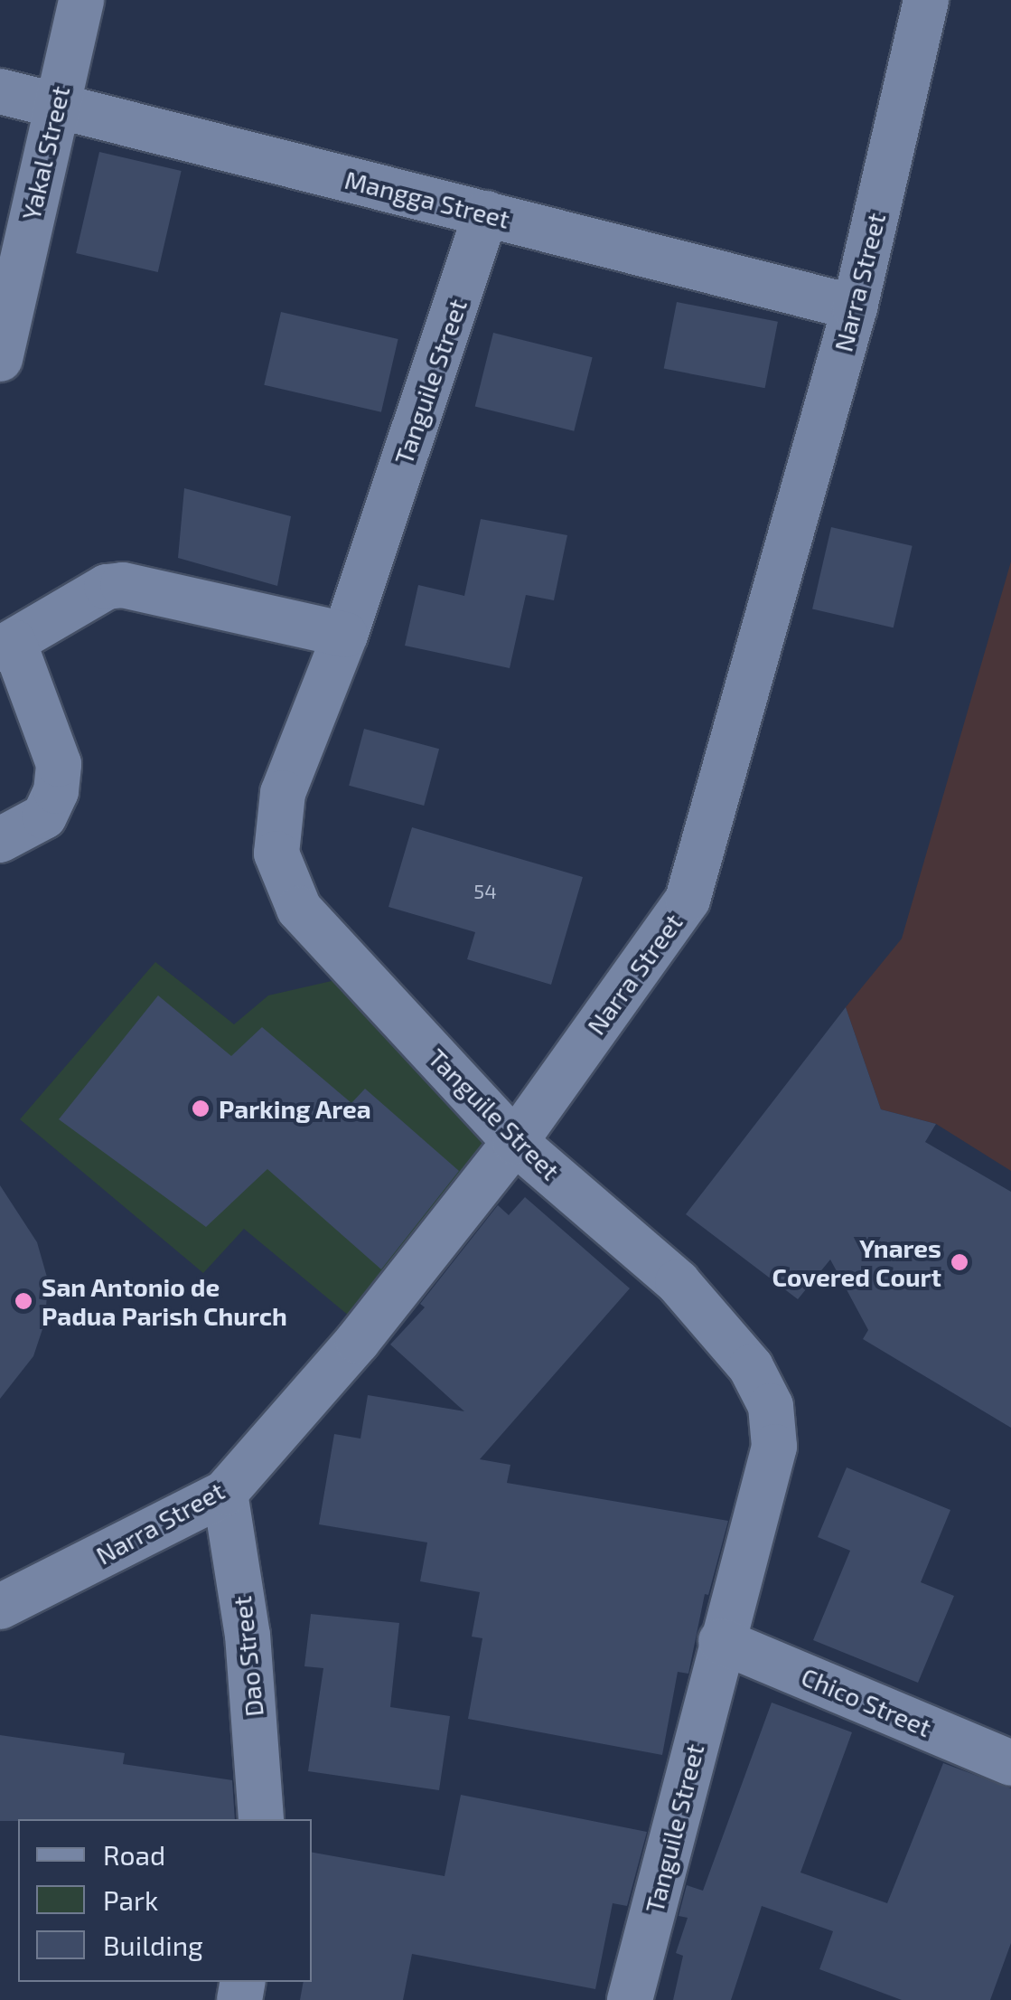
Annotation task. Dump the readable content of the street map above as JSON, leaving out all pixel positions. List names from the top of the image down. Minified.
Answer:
{"streets":{"street":["Yakal Street","Mangga Street","Narra Street","Tanguile Street","Dao Street","Chico Street"]},"crossings":[["Yakal Street","Mangga Street"],["Mangga Street","Narra Street"],["Mangga Street","Tanguile Street"],["Narra Street","Tanguile Street"],["Narra Street","Dao Street"],["Tanguile Street","Chico Street"]],"places":["Parking Area","Ynares Covered Court","San Antonio de Padua Parish Church"],"house_numbers":["54"],"legend":["Road","Park","Building"]}
